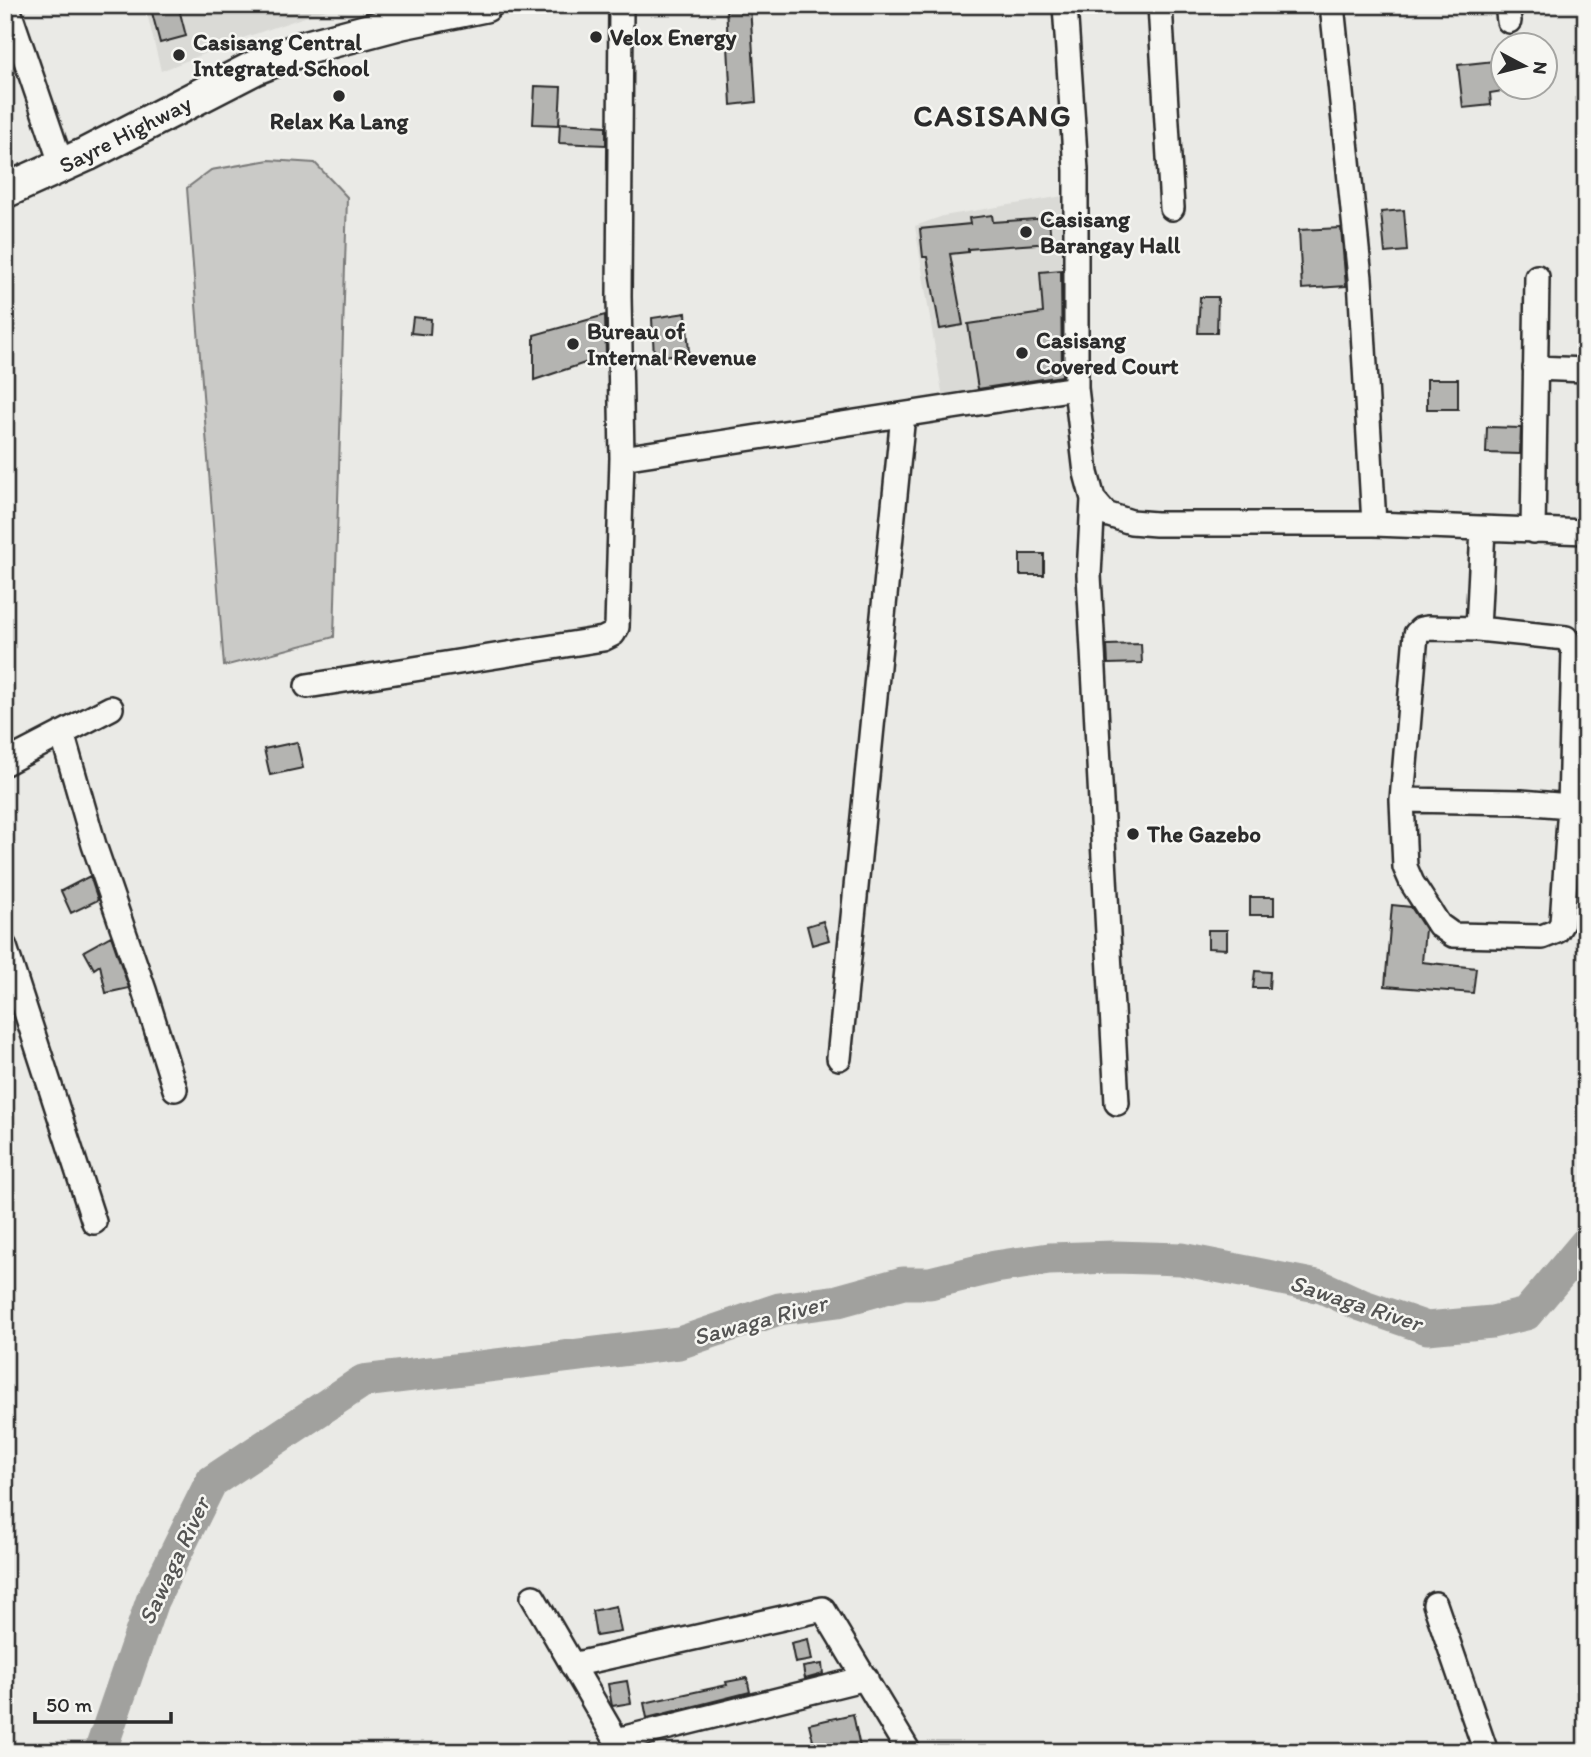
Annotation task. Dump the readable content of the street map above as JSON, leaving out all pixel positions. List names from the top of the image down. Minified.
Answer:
{"streets":{"highway":["Sayre Highway"]},"districts":["CASISANG"],"water":["Sawaga River"],"places":["Velox Energy","Casisang Central Integrated School","Relax Ka Lang","Casisang Barangay Hall","Bureau of Internal Revenue","Casisang Covered Court","The Gazebo"],"scale_bar":"50 m","north":"right"}
